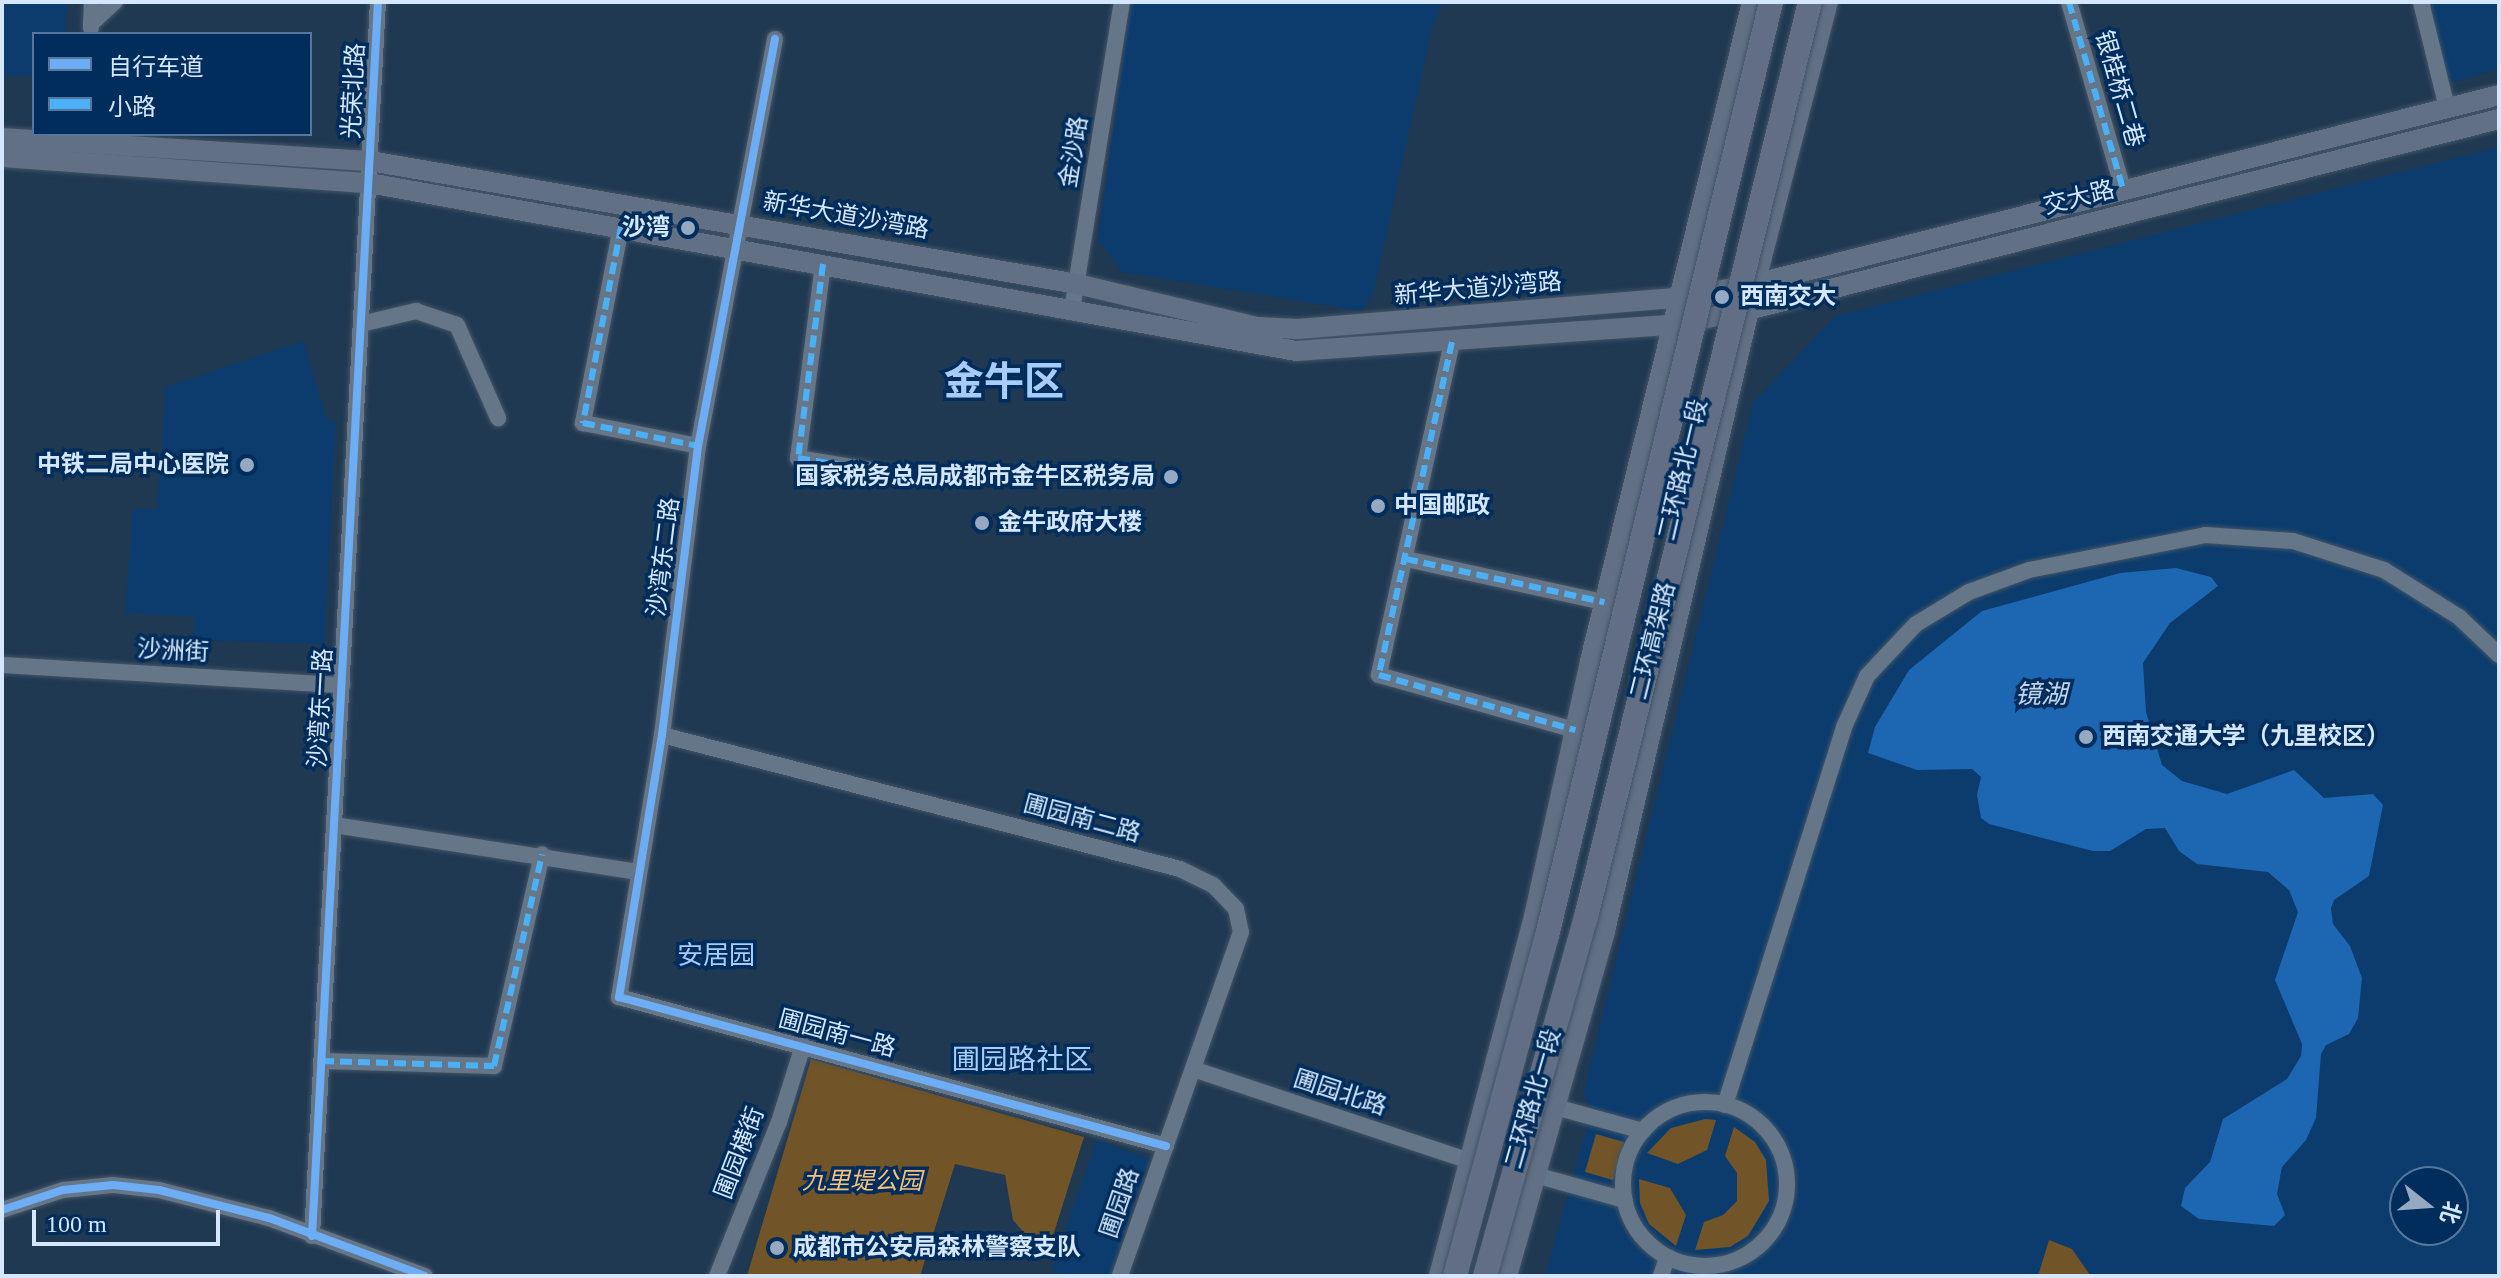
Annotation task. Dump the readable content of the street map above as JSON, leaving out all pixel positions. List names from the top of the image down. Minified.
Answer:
{"streets":{"highway":["二环高架路"],"main road":["交大路","新华大道沙湾路","二环路北一段"],"street":["银桂桥二巷","光荣北路","金沙路","沙湾东二路","沙洲街","沙湾东一路","圃园南二路","圃园南一路","圃园北路","圃园横街","圃园路"]},"crossings":[["银桂桥二巷","交大路"],["光荣北路","新华大道沙湾路"],["光荣北路","沙湾东一路"],["金沙路","新华大道沙湾路"],["交大路","新华大道沙湾路"],["交大路","二环路北一段"],["新华大道沙湾路","二环路北一段"],["新华大道沙湾路","沙湾东二路"],["新华大道沙湾路","沙湾东一路"],["二环路北一段","圃园北路"],["沙湾东二路","圃园南二路"],["沙湾东二路","圃园南一路"],["沙洲街","沙湾东一路"],["圃园南二路","圃园南一路"],["圃园南二路","圃园北路"],["圃园南二路","圃园路"],["圃园南一路","圃园横街"],["圃园南一路","圃园路"]],"districts":["金牛区","安居园","圃园路社区"],"water":["镜湖"],"parks":["九里堤公园"],"places":["沙湾","西南交大","中铁二局中心医院","国家税务总局成都市金牛区税务局","中国邮政","金牛政府大楼","西南交通大学（九里校区）","成都市公安局森林警察支队"],"legend":["自行车道","小路"],"scale_bar":"100 m","north":"right"}
